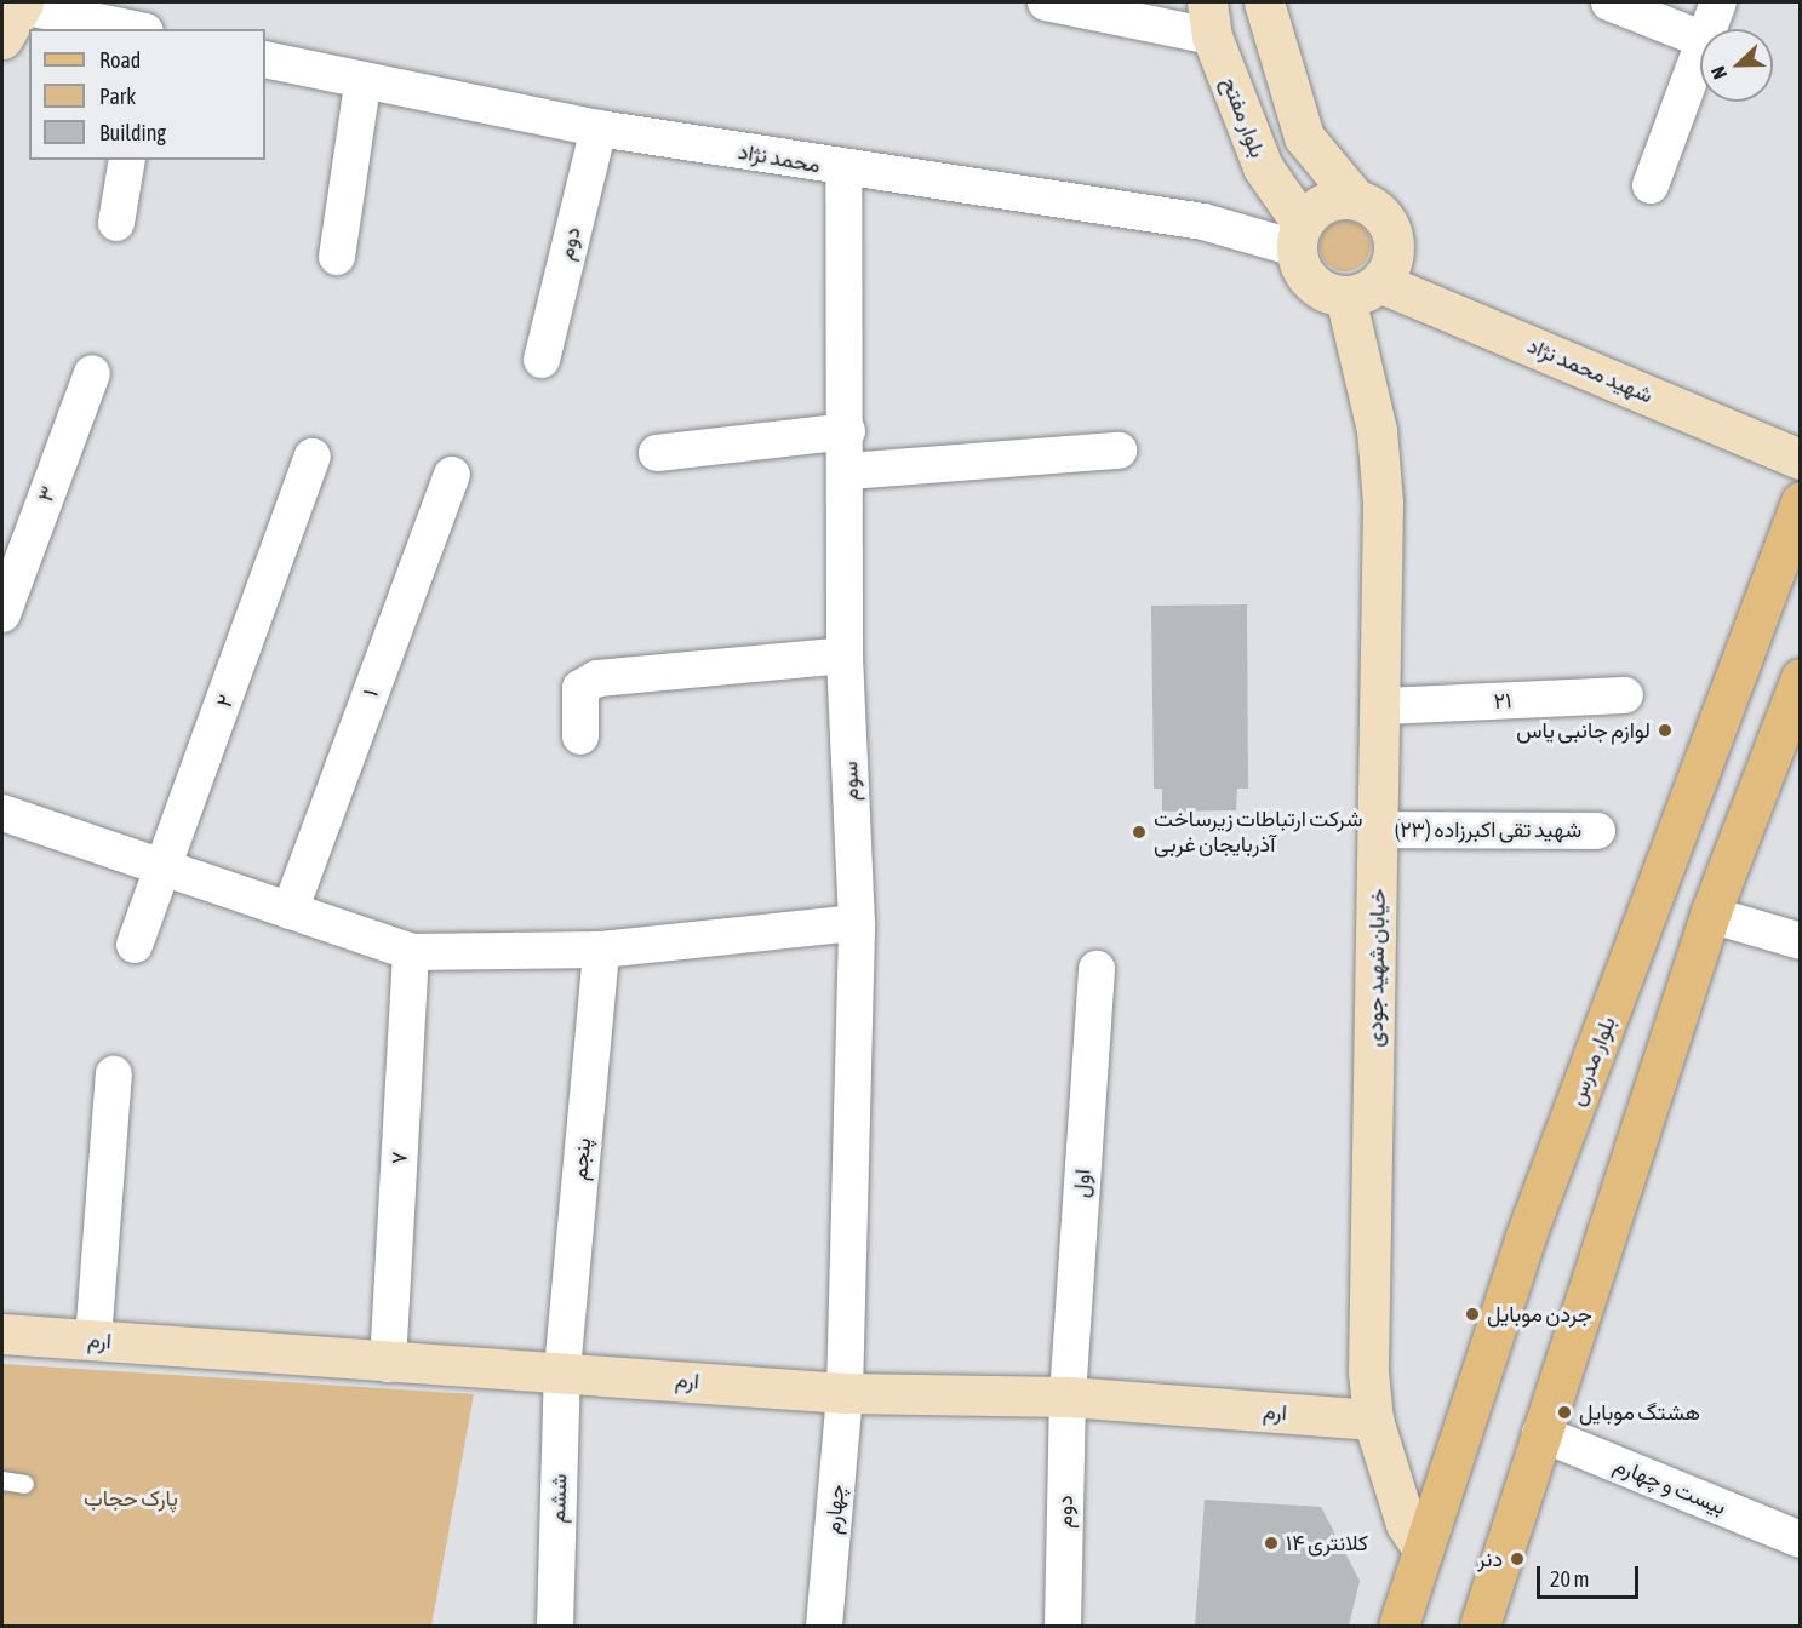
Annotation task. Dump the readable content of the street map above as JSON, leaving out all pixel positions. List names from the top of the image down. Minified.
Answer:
{"streets":{"main road":["بلوار مدرس"],"street":["بلوار مفتح","محمد نژاد","دوم","شهید محمد نژاد","۳","۱","۲","۲۱","سوم","شهید تقی اکبرزاده (۲۳)","خیابان شهید جودی","۷","پنجم","اول","ارم","بیست و چهارم","ششم","چهارم"]},"crossings":[["بلوار مفتح","محمد نژاد"],["بلوار مفتح","شهید محمد نژاد"],["بلوار مفتح","خیابان شهید جودی"],["محمد نژاد","دوم"],["محمد نژاد","شهید محمد نژاد"],["محمد نژاد","سوم"],["محمد نژاد","خیابان شهید جودی"],["دوم","اول"],["دوم","ارم"],["شهید محمد نژاد","خیابان شهید جودی"],["۲۱","خیابان شهید جودی"],["سوم","ارم"],["سوم","چهارم"],["شهید تقی اکبرزاده (۲۳)","خیابان شهید جودی"],["خیابان شهید جودی","بلوار مدرس"],["خیابان شهید جودی","ارم"],["۷","ارم"],["پنجم","ارم"],["پنجم","ششم"],["اول","ارم"],["ارم","ششم"],["ارم","چهارم"]],"parks":["پارک حجاب"],"places":["لوازم جانبی یاس","شرکت ارتباطات زیرساخت آذربایجان غربی","جردن موبایل","هشتگ موبایل","کلانتری ۱۴","دنر"],"legend":["Road","Park","Building"],"scale_bar":"20 m","north":"left"}
